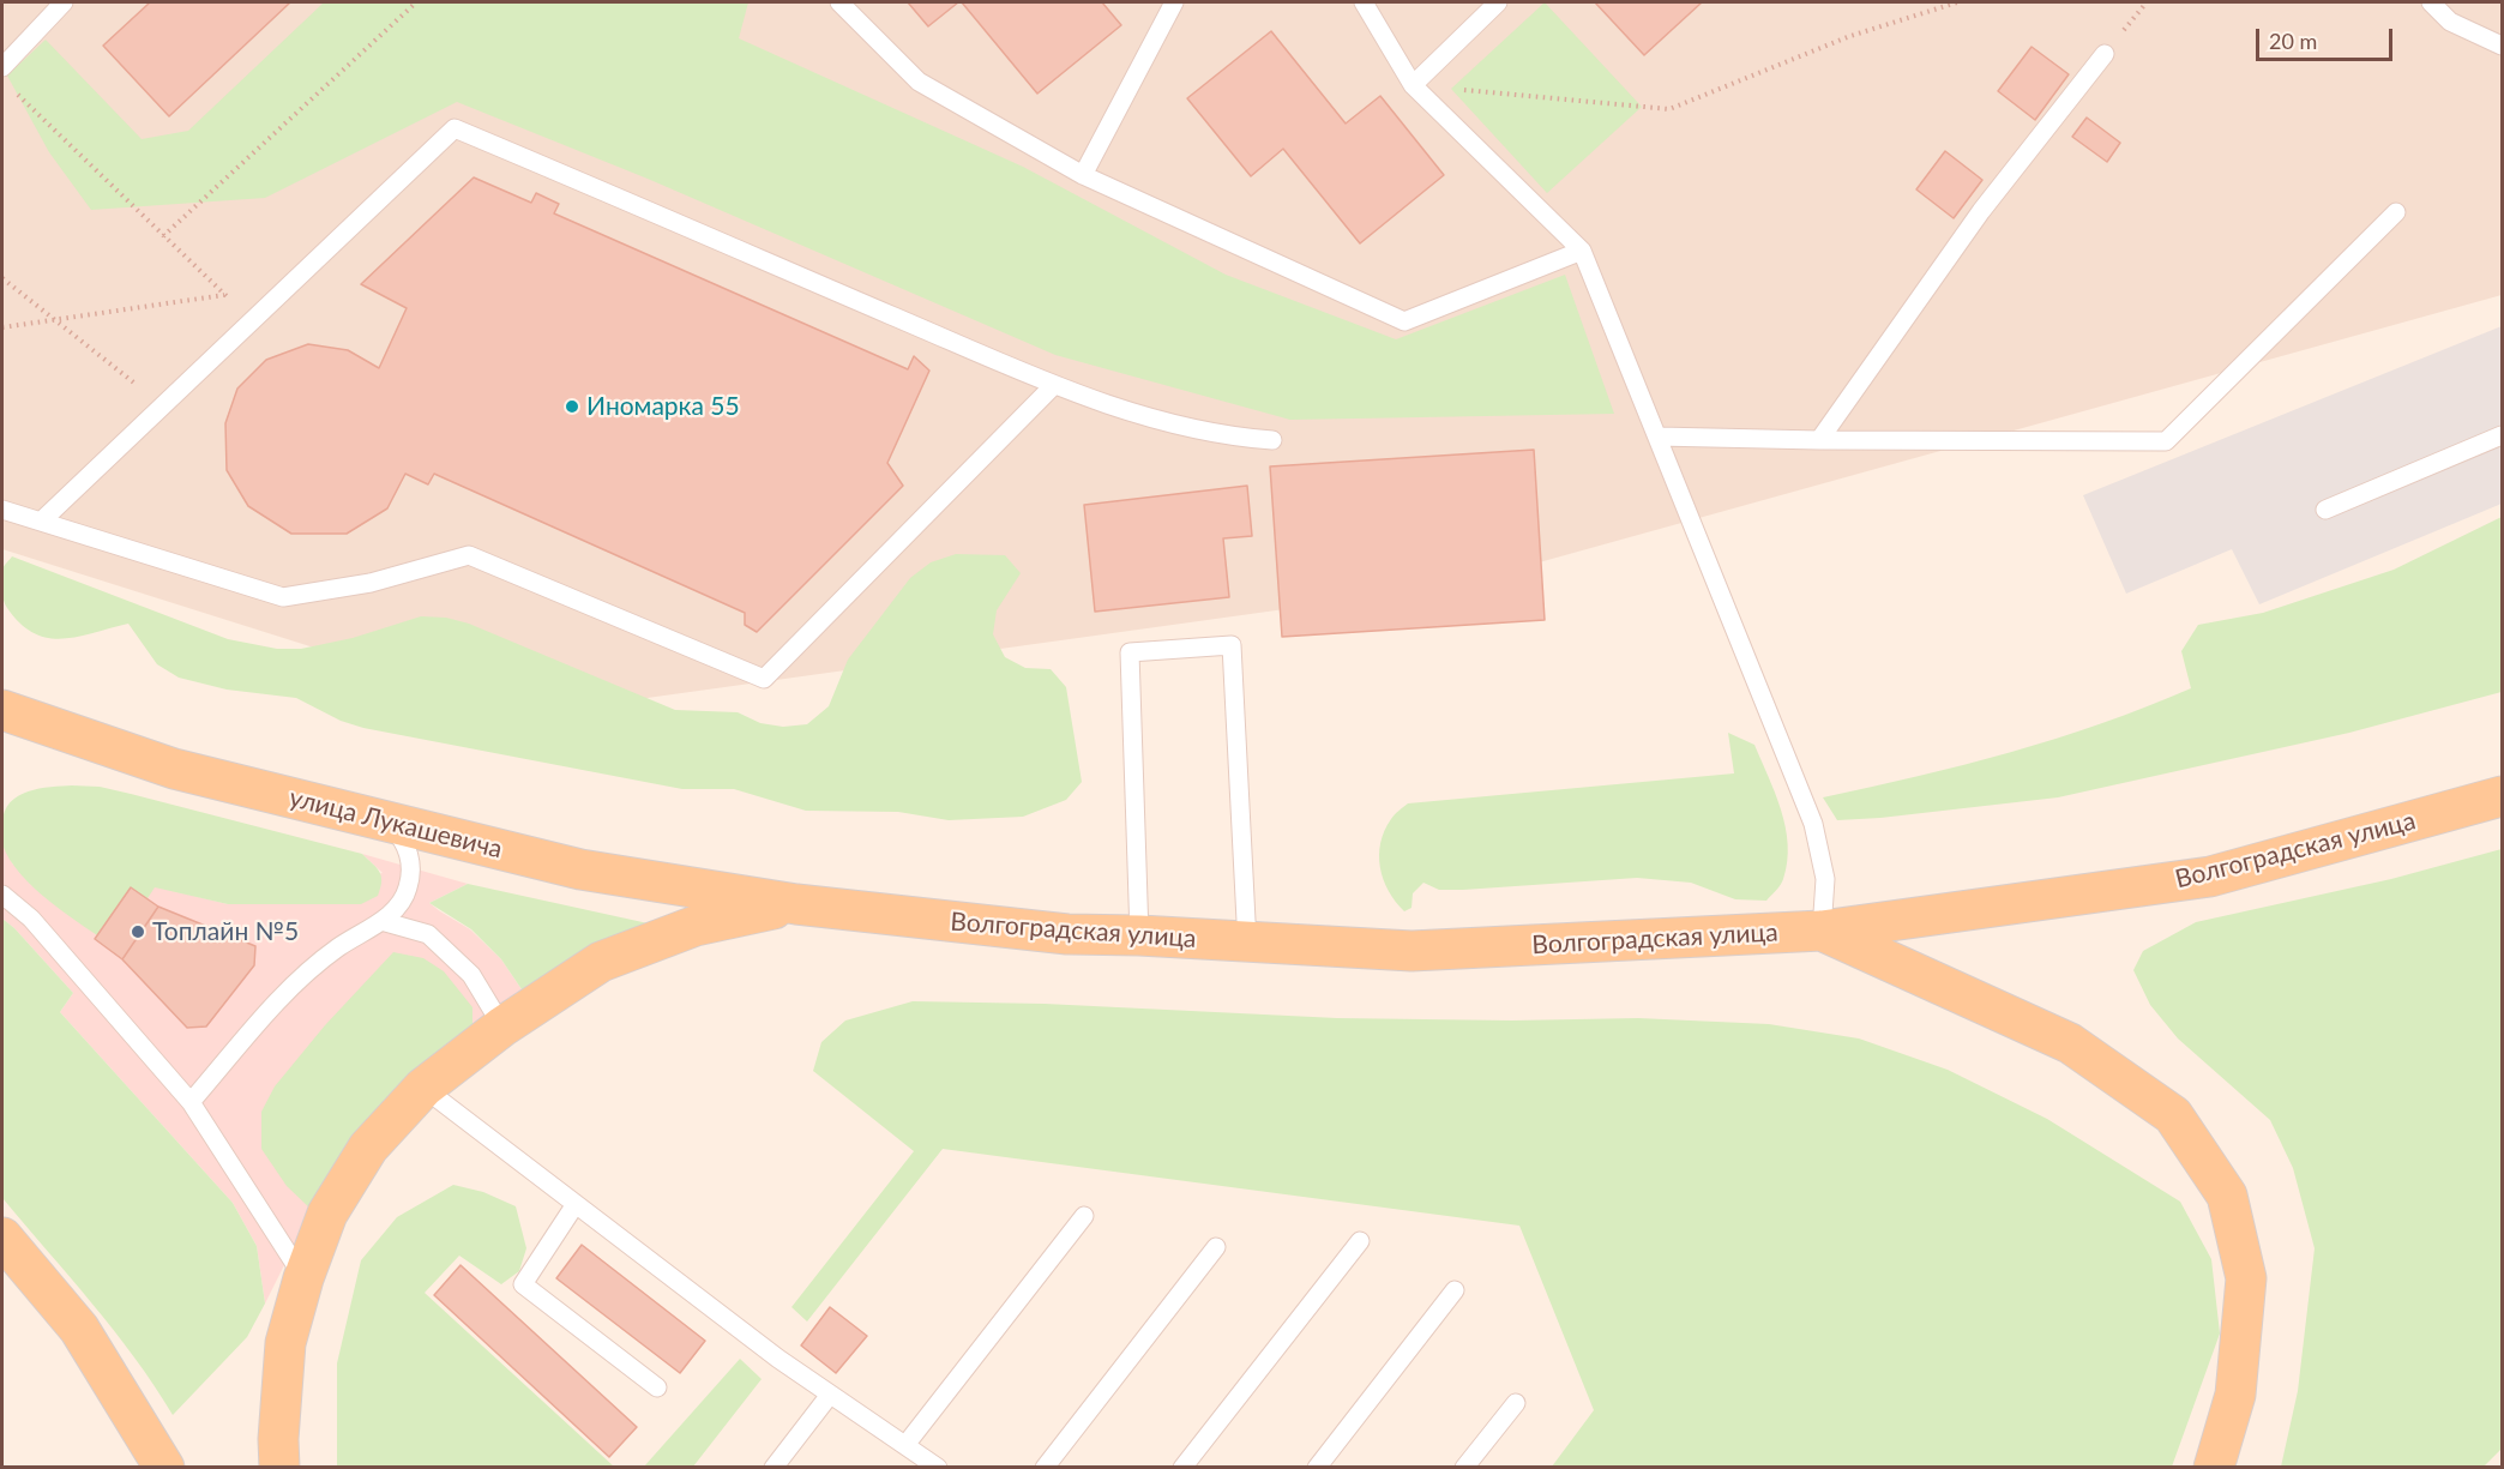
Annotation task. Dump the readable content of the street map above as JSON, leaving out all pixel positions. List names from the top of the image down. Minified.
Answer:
{"streets":{"main road":["улица Лукашевича","Волгоградская улица"]},"crossings":[["улица Лукашевича","Волгоградская улица"]],"places":["Иномарка 55","Топлайн №5"],"scale_bar":"20 m"}
